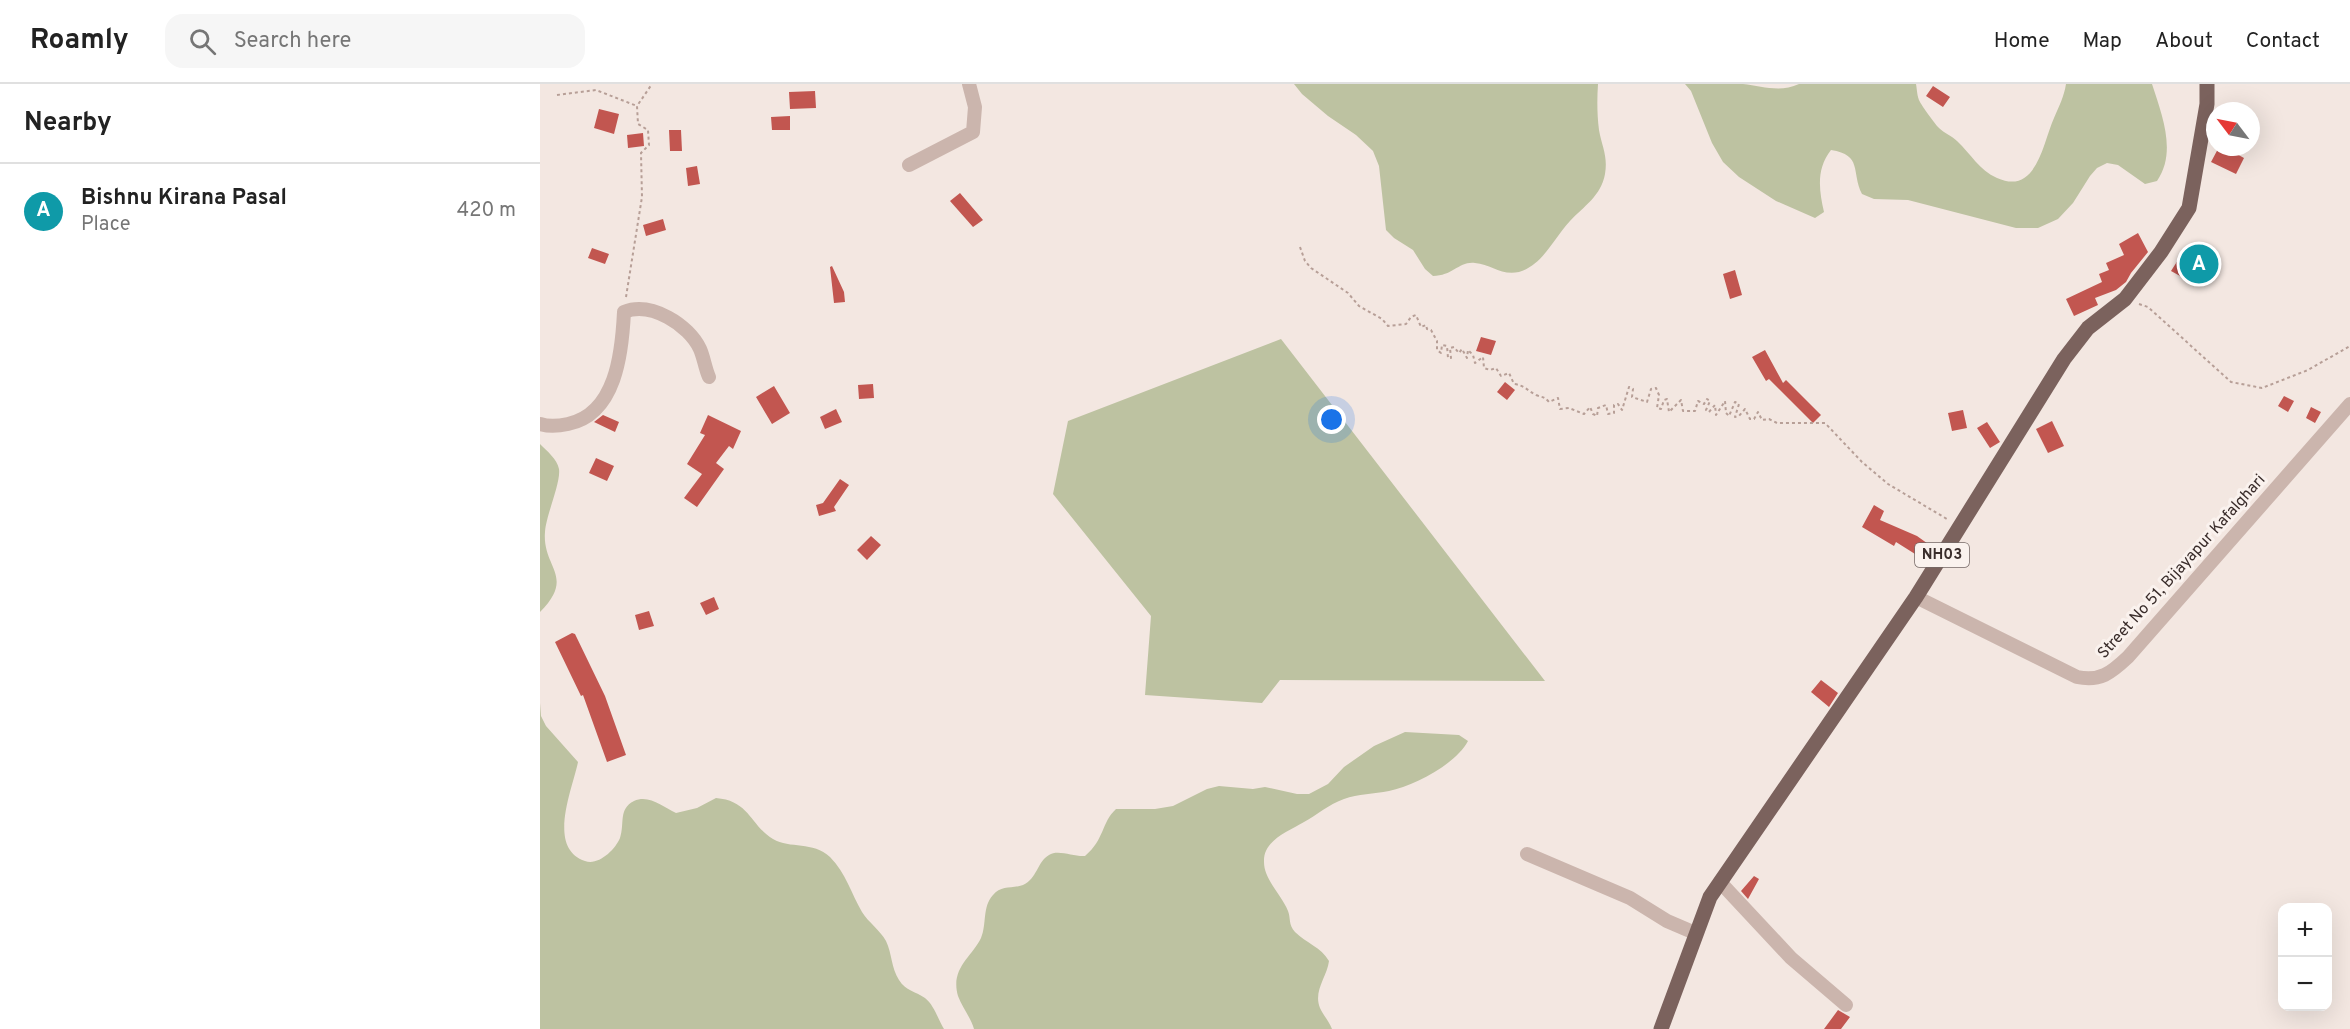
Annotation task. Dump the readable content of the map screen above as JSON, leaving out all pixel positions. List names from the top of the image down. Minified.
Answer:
{"streets":{"main road":["NH03"],"street":["Street No 51, Bijayapur Kafalghari"]},"crossings":[["NH03","Street No 51, Bijayapur Kafalghari"]],"north":"top left","page":{"header":"Roamly","search":"Search here","nav":["Home","Map","About","Contact"],"heading":"Nearby","list":[{"mark":"A","name":"Bishnu Kirana Pasal","note":"Place","value":"420 m"}],"pins":"A","map_buttons":["+","−"]}}
